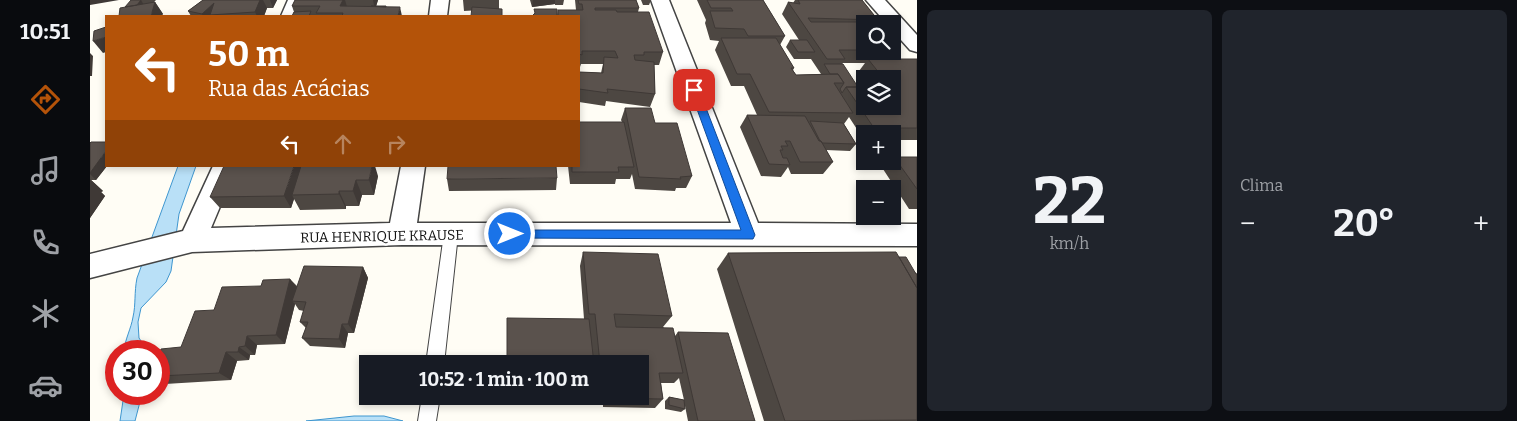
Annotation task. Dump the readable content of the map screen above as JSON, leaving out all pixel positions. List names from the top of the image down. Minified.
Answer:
{"streets":{"street":["RUA HENRIQUE KRAUSE"]},"page":{"tabs":"10:51","tile":[["22","km/h"],"Clima"],"map_buttons":["+","−"],"turn":["50 m","Rua das Acácias"],"heat":["−","20°","+"],"limit":"30","trip":"10:52 · 1 min · 100 m"}}
